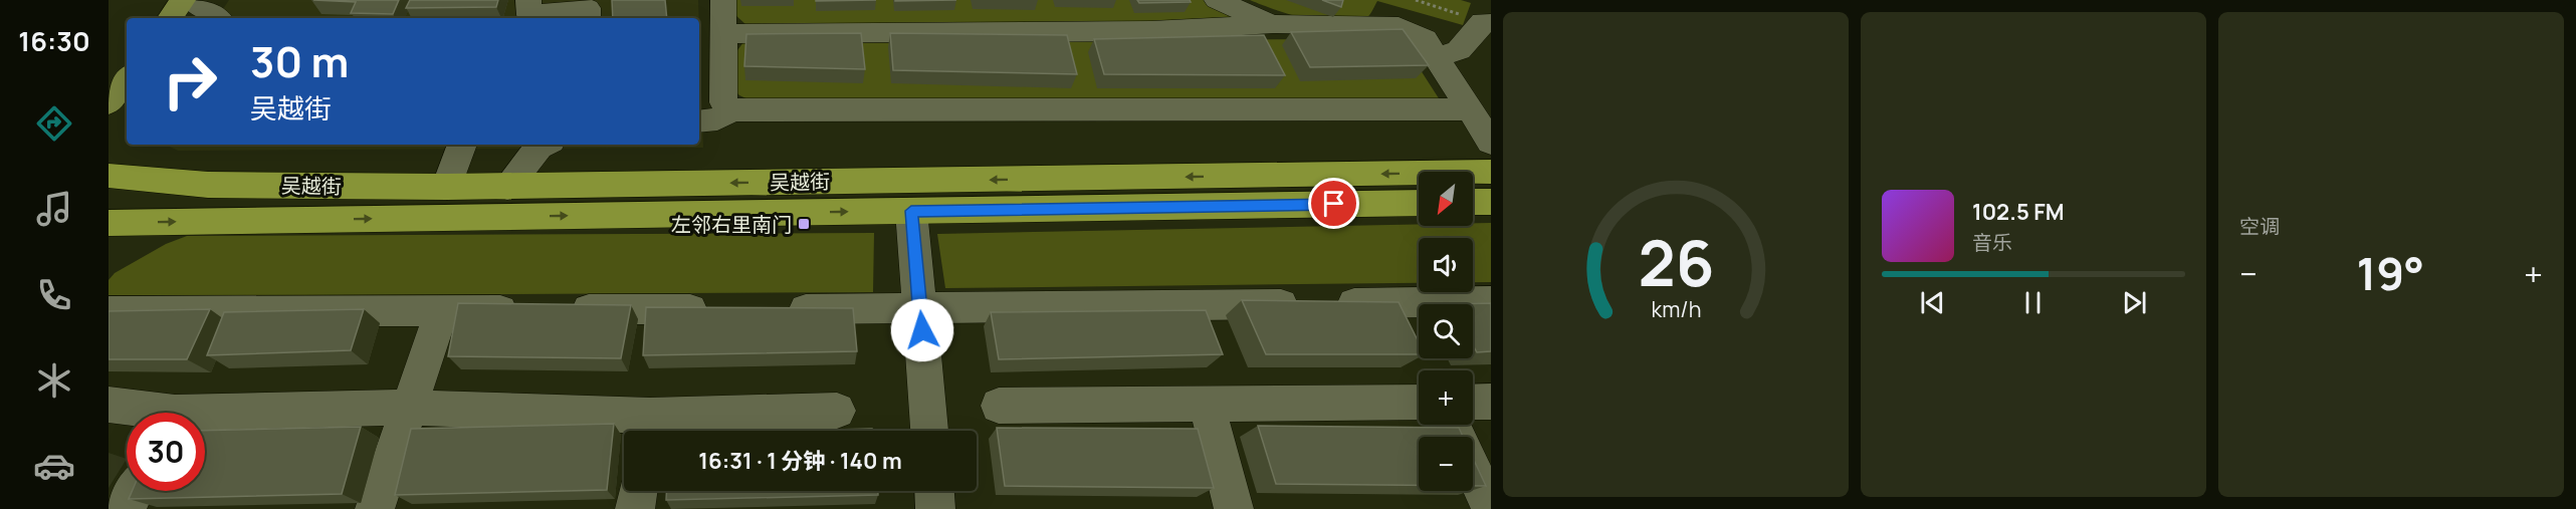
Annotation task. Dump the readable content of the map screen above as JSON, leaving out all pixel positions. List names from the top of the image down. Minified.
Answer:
{"streets":{"highway":["吴越街"]},"places":{"transit":["左邻右里南门"]},"north":"bottom left","page":{"tabs":"16:30","tile":"空调","turn":["30 m","吴越街"],"map_buttons":["+","−"],"song":["102.5 FM","音乐"],"heat":["−","19°","+"],"limit":"30","trip":"16:31 · 1 分钟 · 140 m","gauge":["26","km/h"]}}
